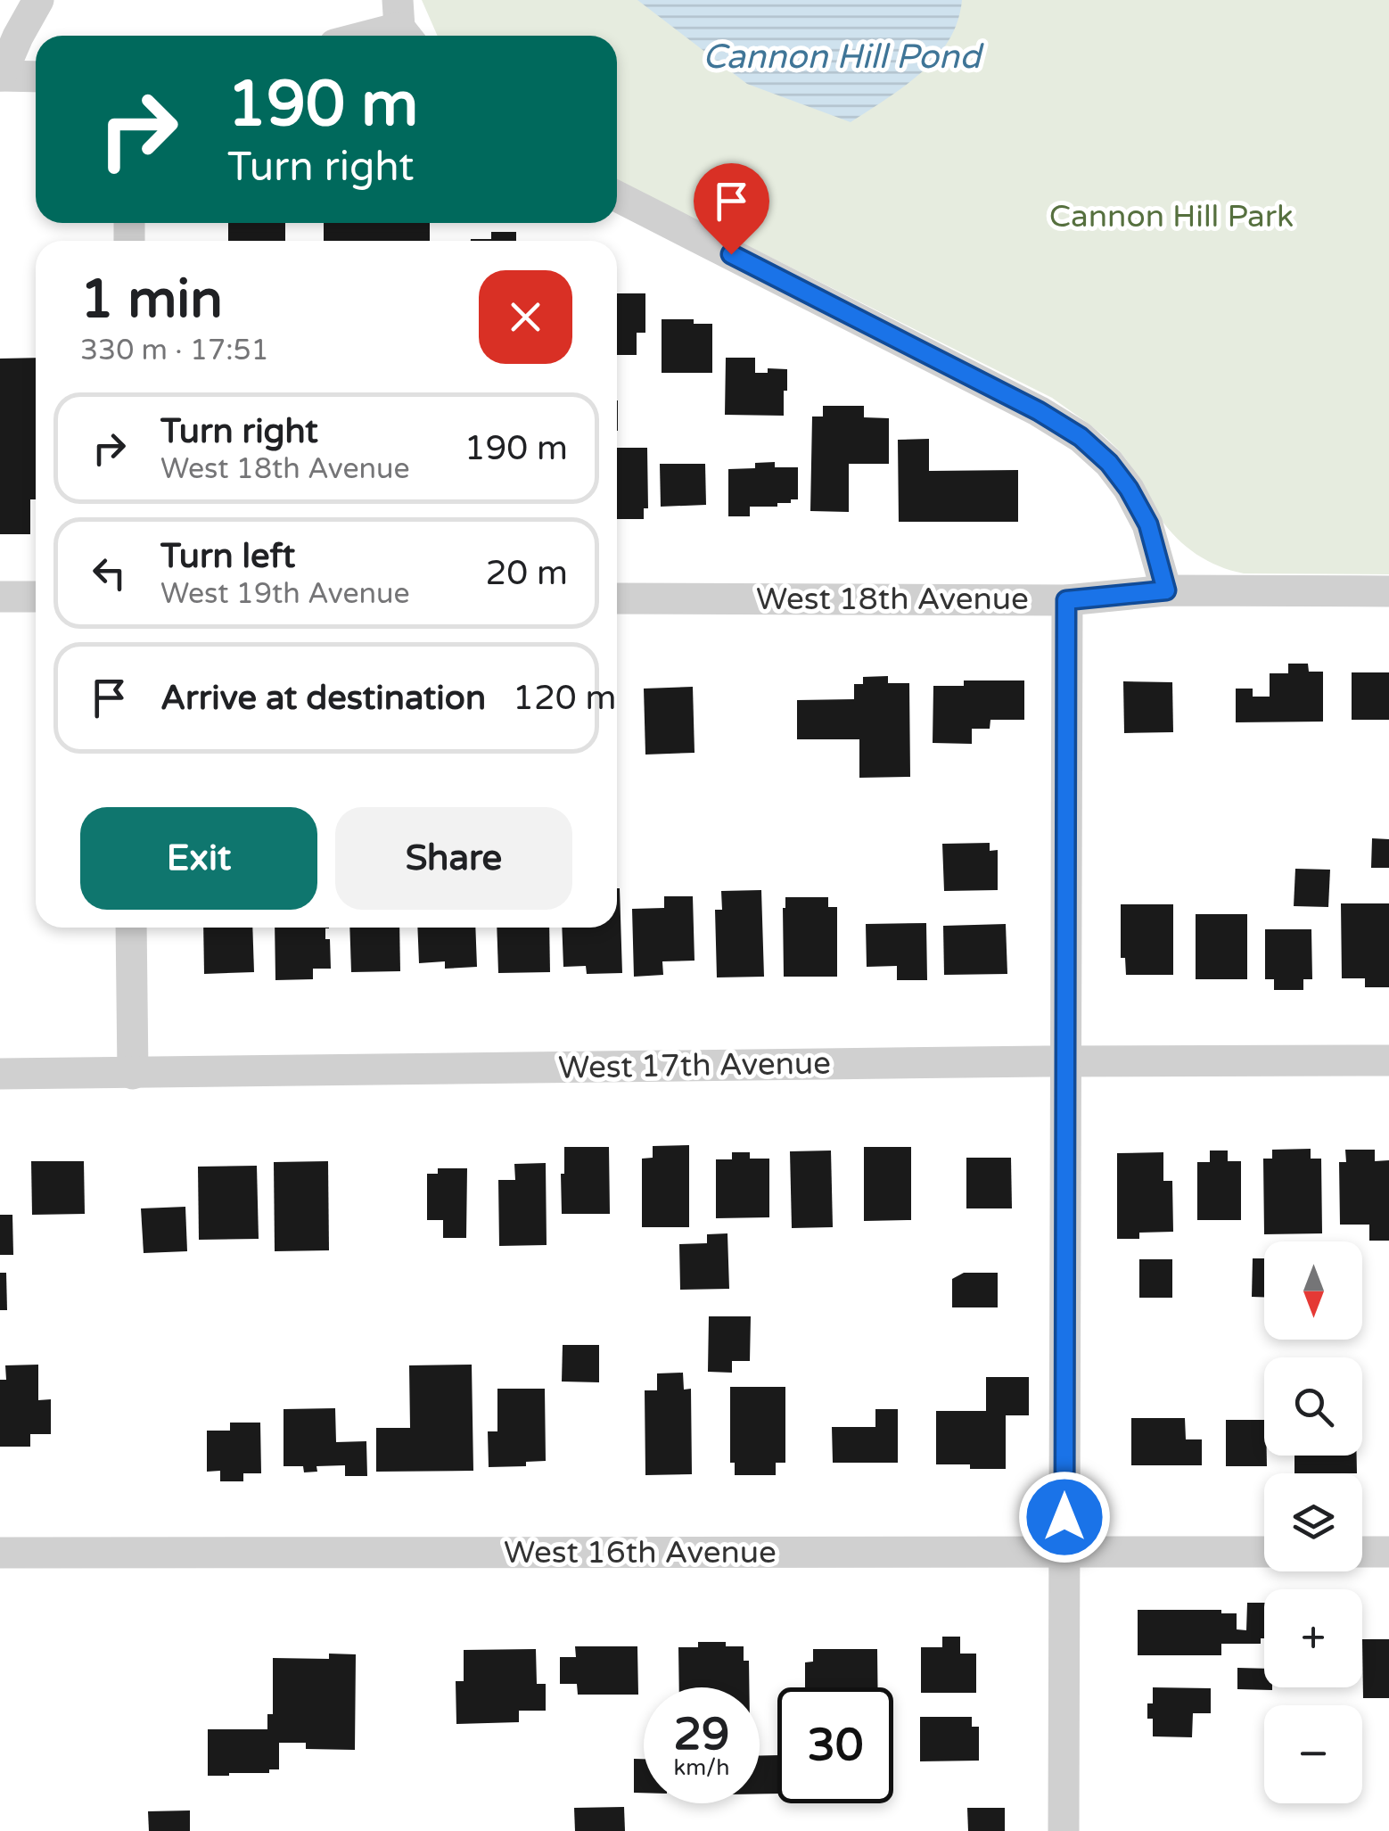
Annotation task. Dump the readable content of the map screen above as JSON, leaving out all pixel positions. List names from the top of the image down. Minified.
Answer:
{"streets":{"street":["West 18th Avenue","West 17th Avenue","West 16th Avenue"]},"water":["Cannon Hill Pond"],"parks":["Cannon Hill Park"],"north":"bottom","page":{"turn":["190 m","Turn right"],"heading":["1 min","330 m · 17:51"],"list":[{"name":"Turn right","note":"West 18th Avenue","value":"190 m"},{"name":"Turn left","note":"West 19th Avenue","value":"20 m"},{"name":"Arrive at destination","value":"120 m"}],"buttons":["Exit","Share"],"map_buttons":["+","−"],"speed":"29 km/h","limit":"30"}}
